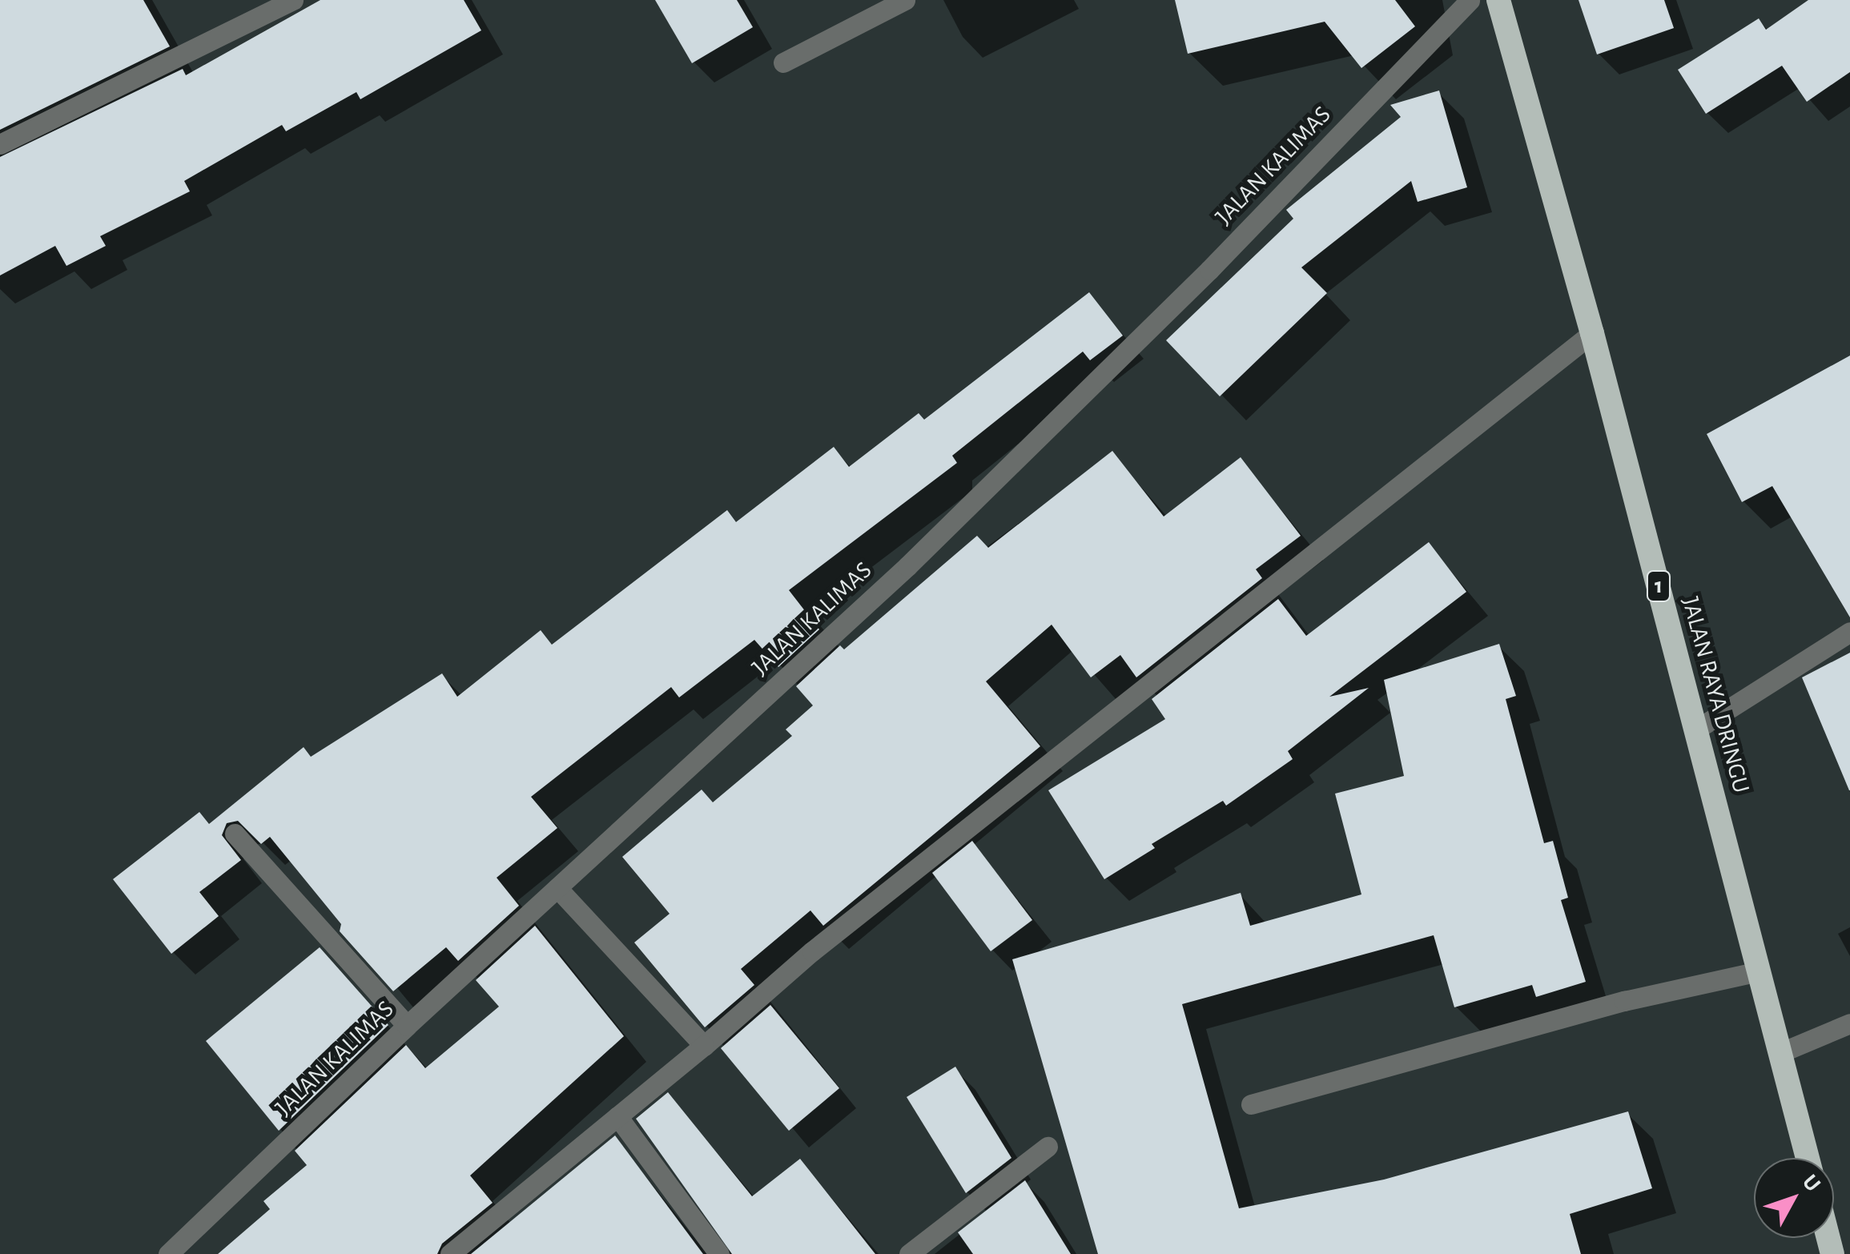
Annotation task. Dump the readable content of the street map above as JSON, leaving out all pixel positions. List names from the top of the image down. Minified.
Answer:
{"streets":{"highway":["1","JALAN RAYA DRINGU"],"street":["JALAN KALIMAS"]},"north":"top right"}
